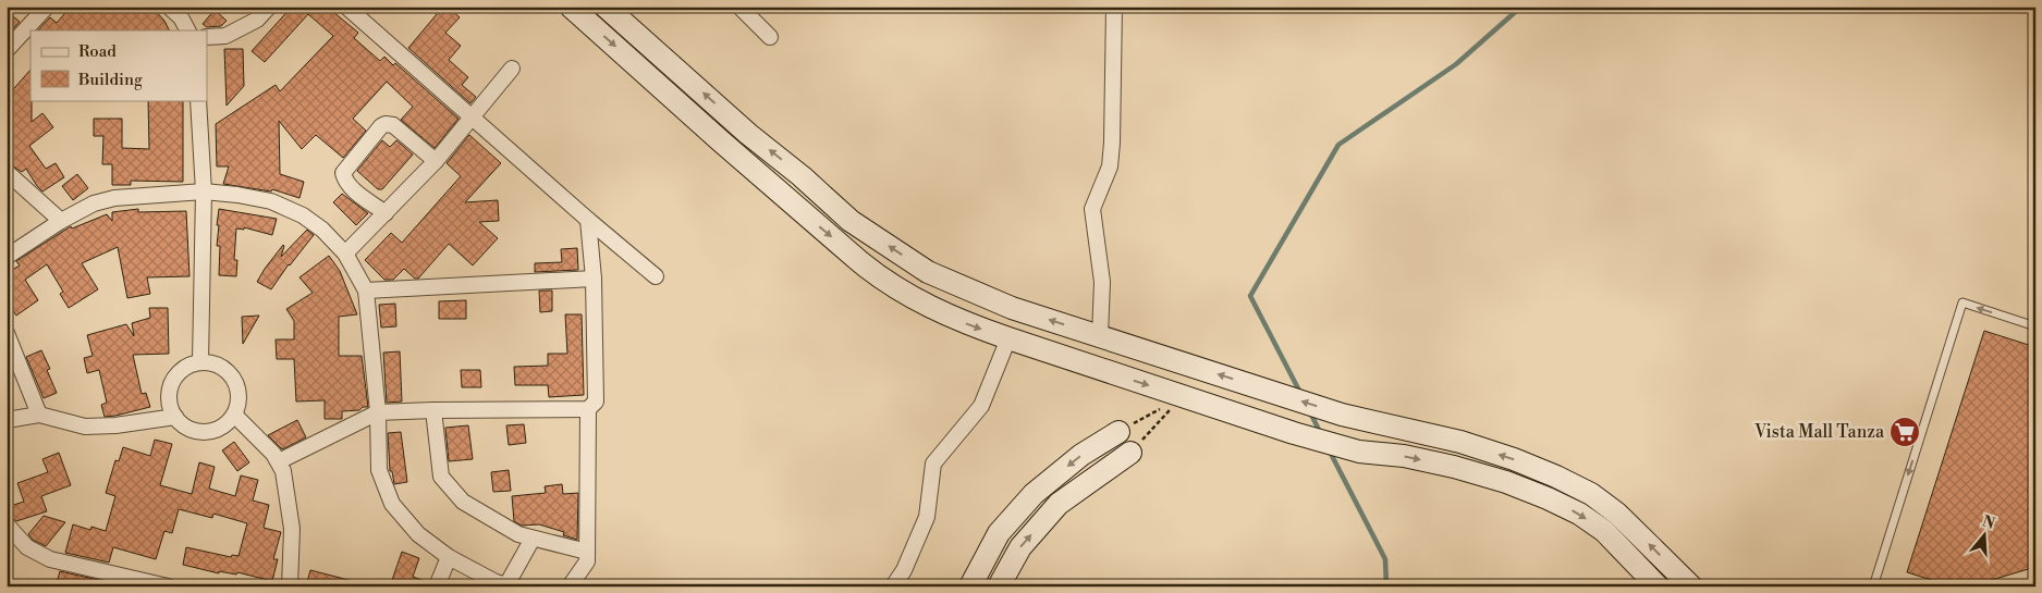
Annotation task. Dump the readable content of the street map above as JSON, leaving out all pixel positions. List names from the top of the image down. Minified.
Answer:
{"places":{"supermarket":["Vista Mall Tanza"]},"legend":["Road","Building"],"north":"top"}
